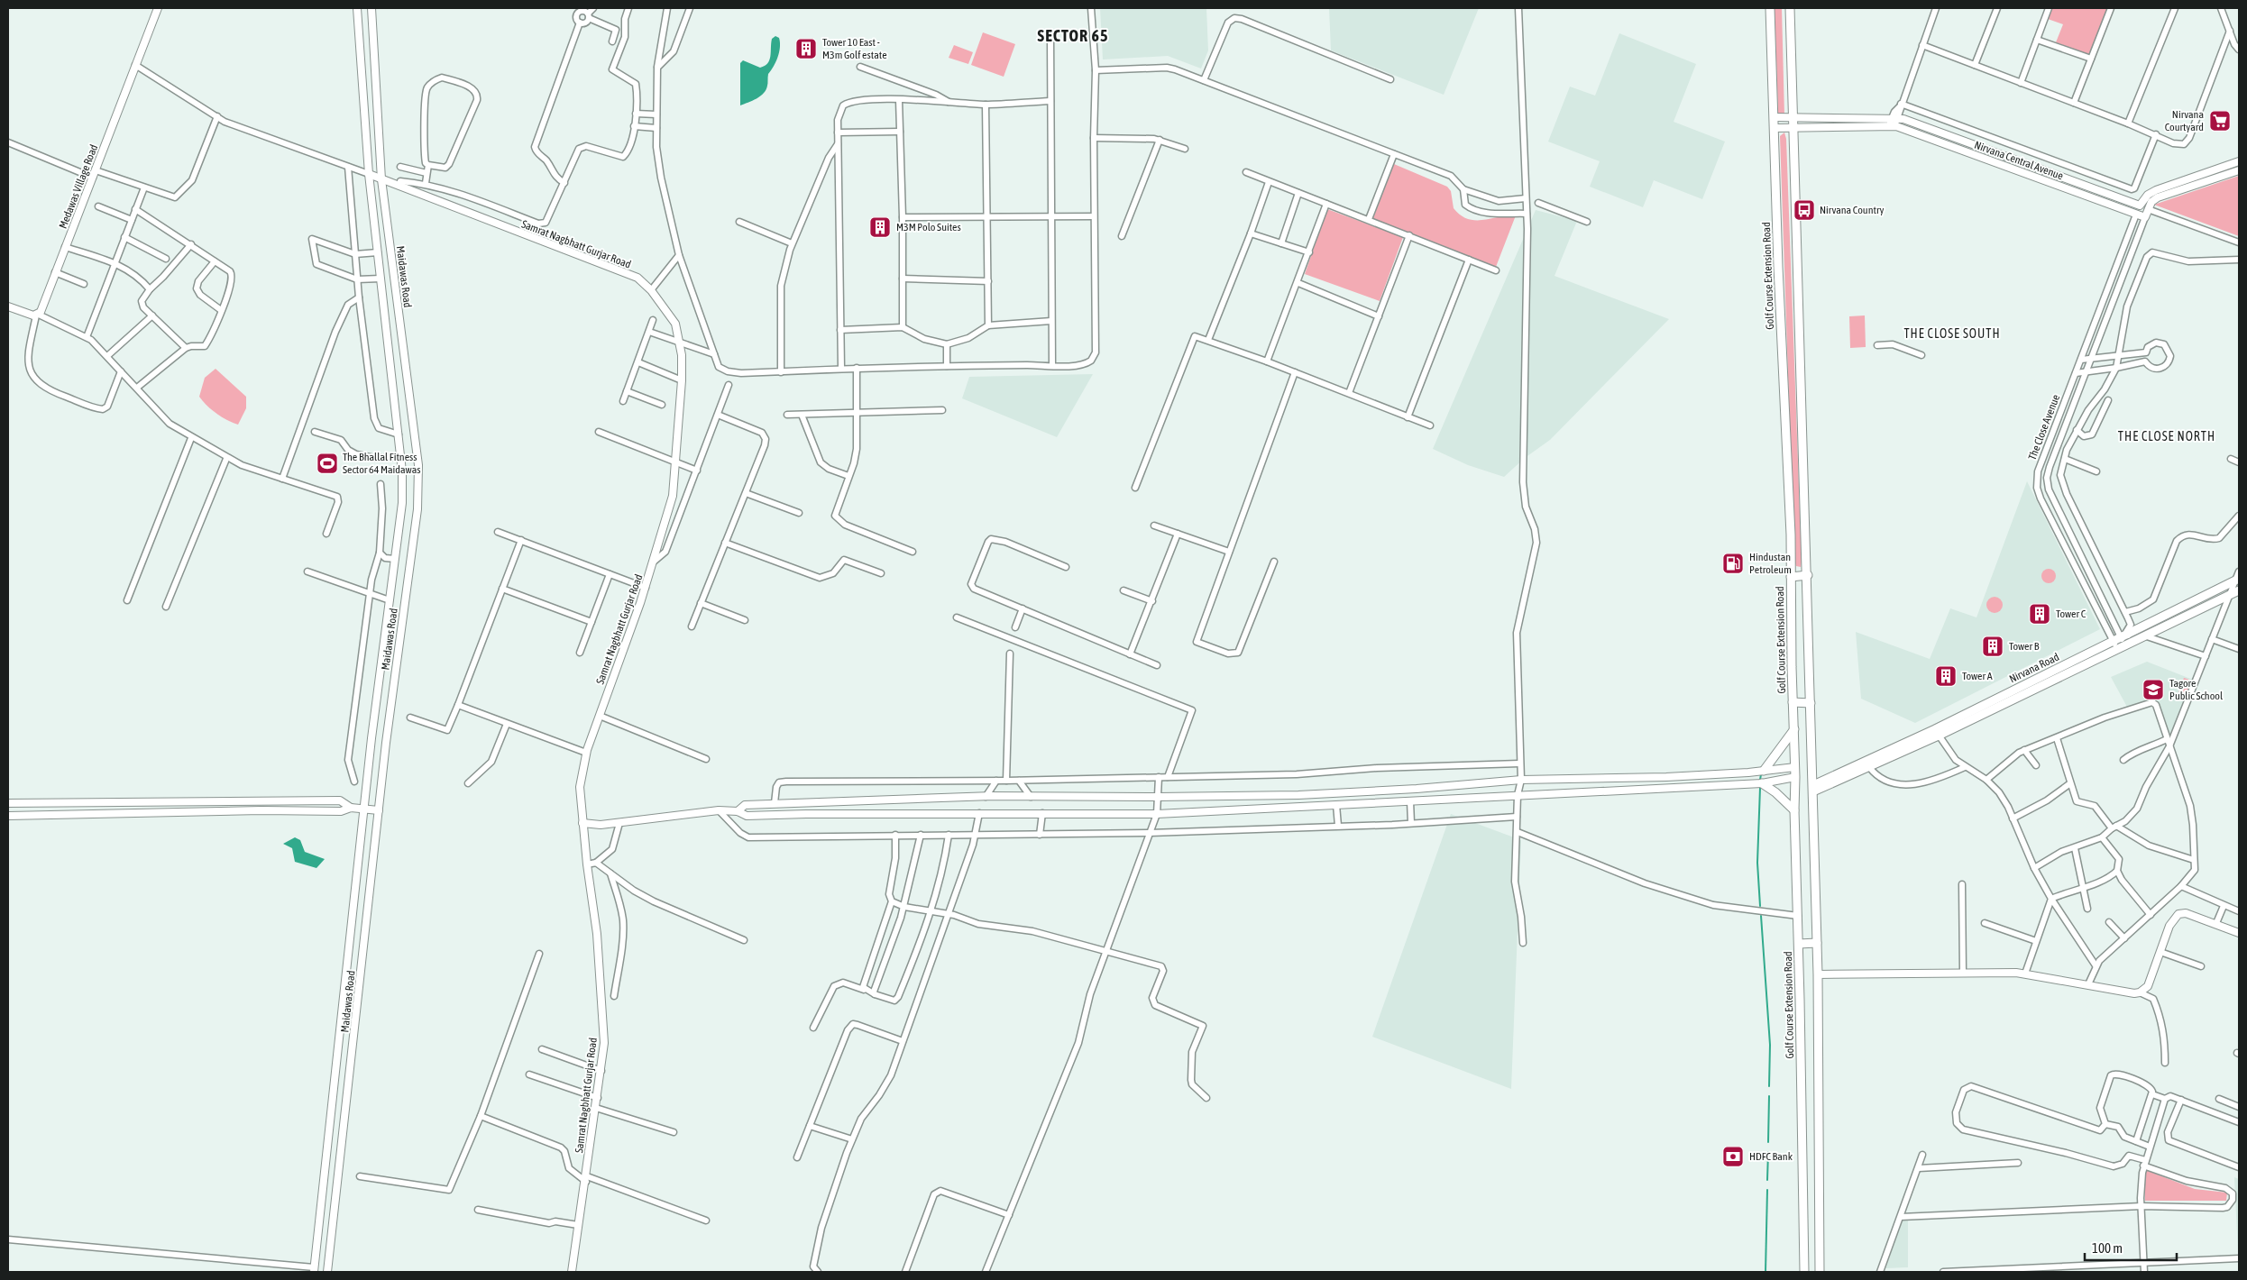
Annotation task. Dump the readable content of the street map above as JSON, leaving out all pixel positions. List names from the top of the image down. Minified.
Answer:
{"streets":{"main road":["Golf Course Extension Road","Nirvana Road"],"street":["Nirvana Central Avenue","Medawas Village Road","Samrat Nagbhatt Gurjar Road","Maidawas Road","The Close Avenue"]},"crossings":[["Nirvana Central Avenue","Golf Course Extension Road"],["Nirvana Central Avenue","The Close Avenue"],["Samrat Nagbhatt Gurjar Road","Maidawas Road"],["The Close Avenue","Nirvana Road"]],"districts":["SECTOR 65","THE CLOSE SOUTH","THE CLOSE NORTH"],"places":{"building":["Tower 10 East - M3m Golf estate","M3M Polo Suites","Tower C","Tower B","Tower A"],"supermarket":["Nirvana Courtyard"],"bus stop":["Nirvana Country"],"sports":["The Bhallal Fitness Sector 64 Maidawas"],"fuel station":["Hindustan Petroleum"],"school or university":["Tagore Public School"],"bank":["HDFC Bank"]},"scale_bar":"100 m"}
